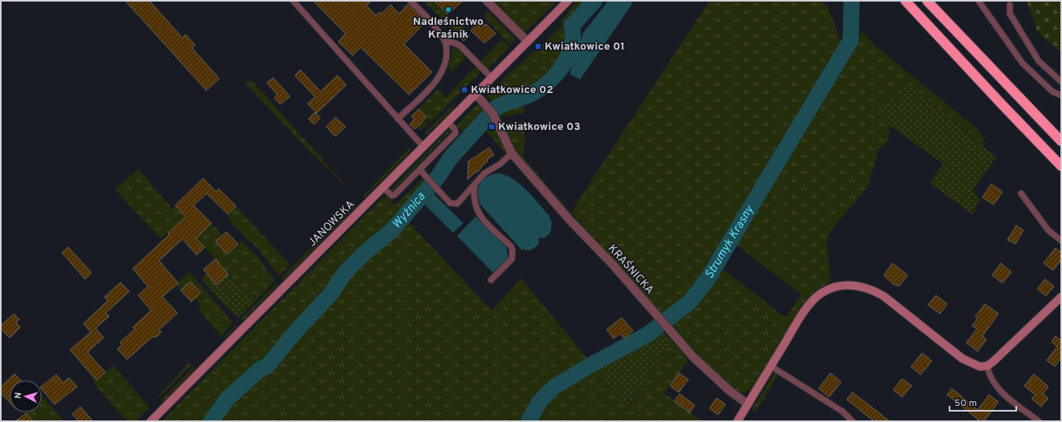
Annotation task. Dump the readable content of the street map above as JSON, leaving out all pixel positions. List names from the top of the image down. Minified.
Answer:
{"streets":{"street":["JANOWSKA","KRAŚNICKA"]},"crossings":[["JANOWSKA","KRAŚNICKA"]],"water":["Wyżnica","Strumyk Krasny"],"places":{"other":["Nadleśnictwo Kraśnik"],"transit":["Kwiatkowice 01","Kwiatkowice 02","Kwiatkowice 03"]},"scale_bar":"50 m","north":"left"}
